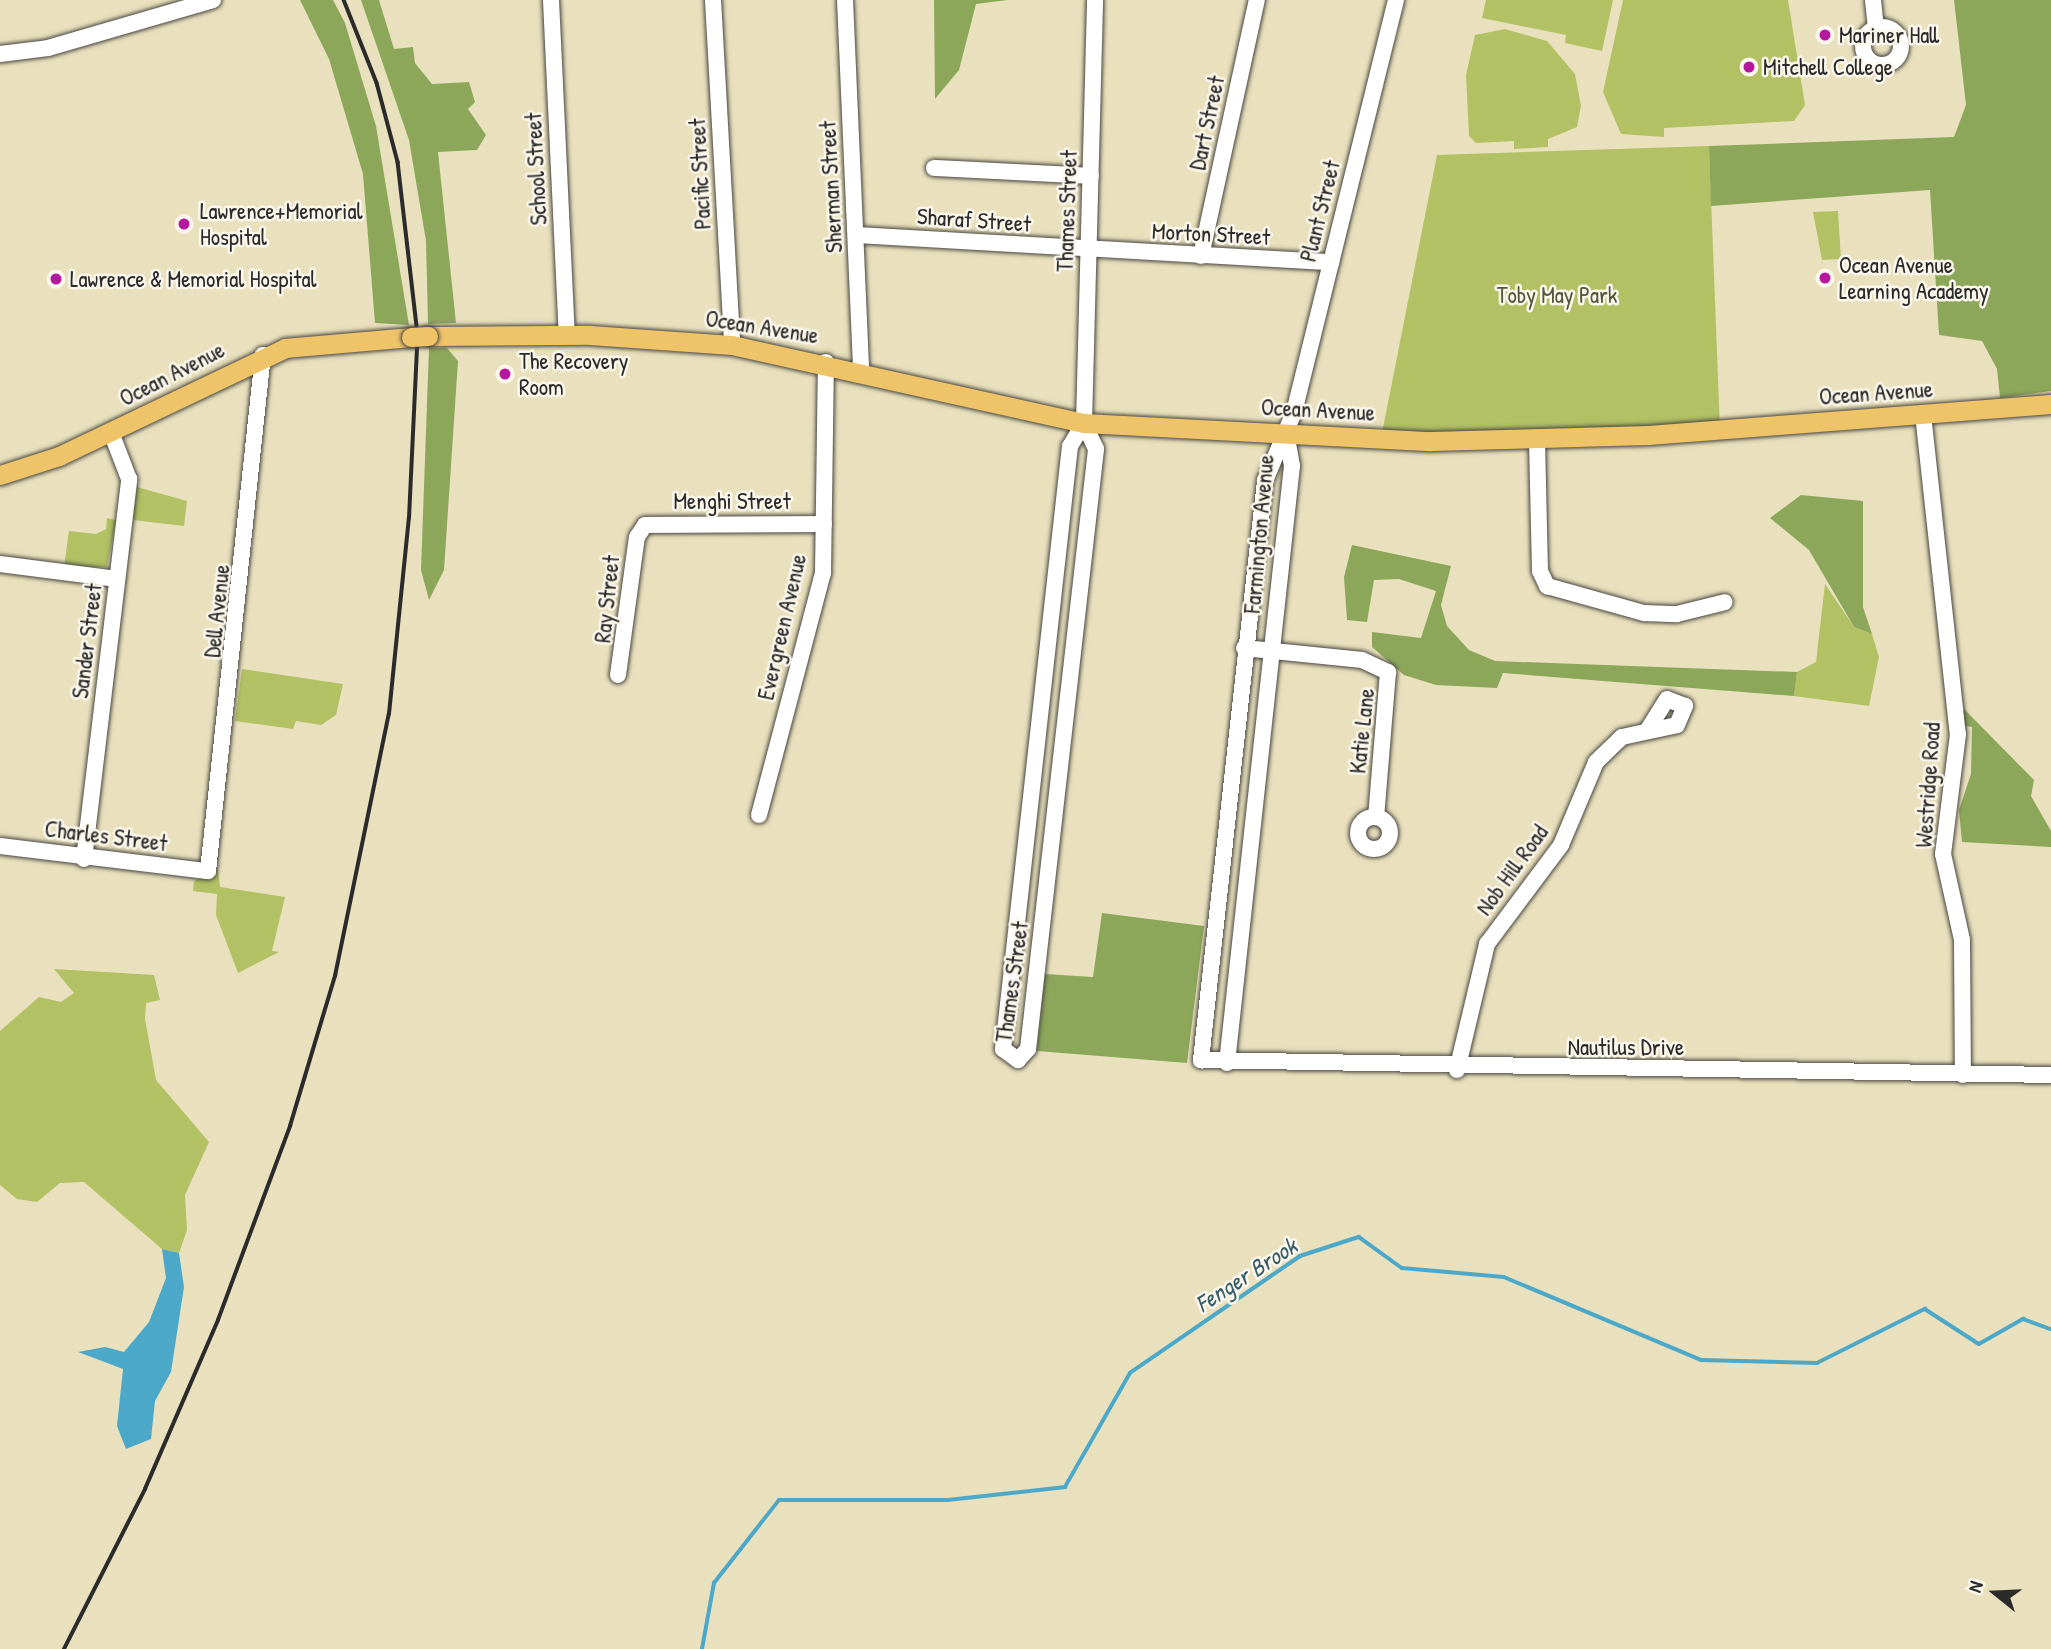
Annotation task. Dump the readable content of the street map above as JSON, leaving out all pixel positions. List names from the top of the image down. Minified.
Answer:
{"streets":{"main road":["Ocean Avenue"],"street":["Dart Street","School Street","Pacific Street","Sherman Street","Thames Street","Plant Street","Sharaf Street","Morton Street","Menghi Street","Farmington Avenue","Ray Street","Dell Avenue","Evergreen Avenue","Sander Street","Katie Lane","Westridge Road","Charles Street","Nob Hill Road","Nautilus Drive"]},"crossings":[["Dart Street","Morton Street"],["School Street","Ocean Avenue"],["Pacific Street","Ocean Avenue"],["Sherman Street","Sharaf Street"],["Sherman Street","Ocean Avenue"],["Thames Street","Sharaf Street"],["Thames Street","Morton Street"],["Thames Street","Ocean Avenue"],["Plant Street","Morton Street"],["Plant Street","Ocean Avenue"],["Plant Street","Farmington Avenue"],["Sharaf Street","Morton Street"],["Ocean Avenue","Farmington Avenue"],["Ocean Avenue","Dell Avenue"],["Ocean Avenue","Evergreen Avenue"],["Ocean Avenue","Sander Street"],["Ocean Avenue","Westridge Road"],["Menghi Street","Ray Street"],["Menghi Street","Evergreen Avenue"],["Farmington Avenue","Katie Lane"],["Farmington Avenue","Nautilus Drive"],["Dell Avenue","Charles Street"],["Sander Street","Charles Street"],["Westridge Road","Nautilus Drive"],["Nob Hill Road","Nautilus Drive"]],"water":["Fenger Brook"],"parks":["Toby May Park"],"places":["Mariner Hall","Mitchell College","Lawrence+Memorial Hospital","Ocean Avenue Learning Academy","Lawrence & Memorial Hospital","The Recovery Room"],"north":"left"}
